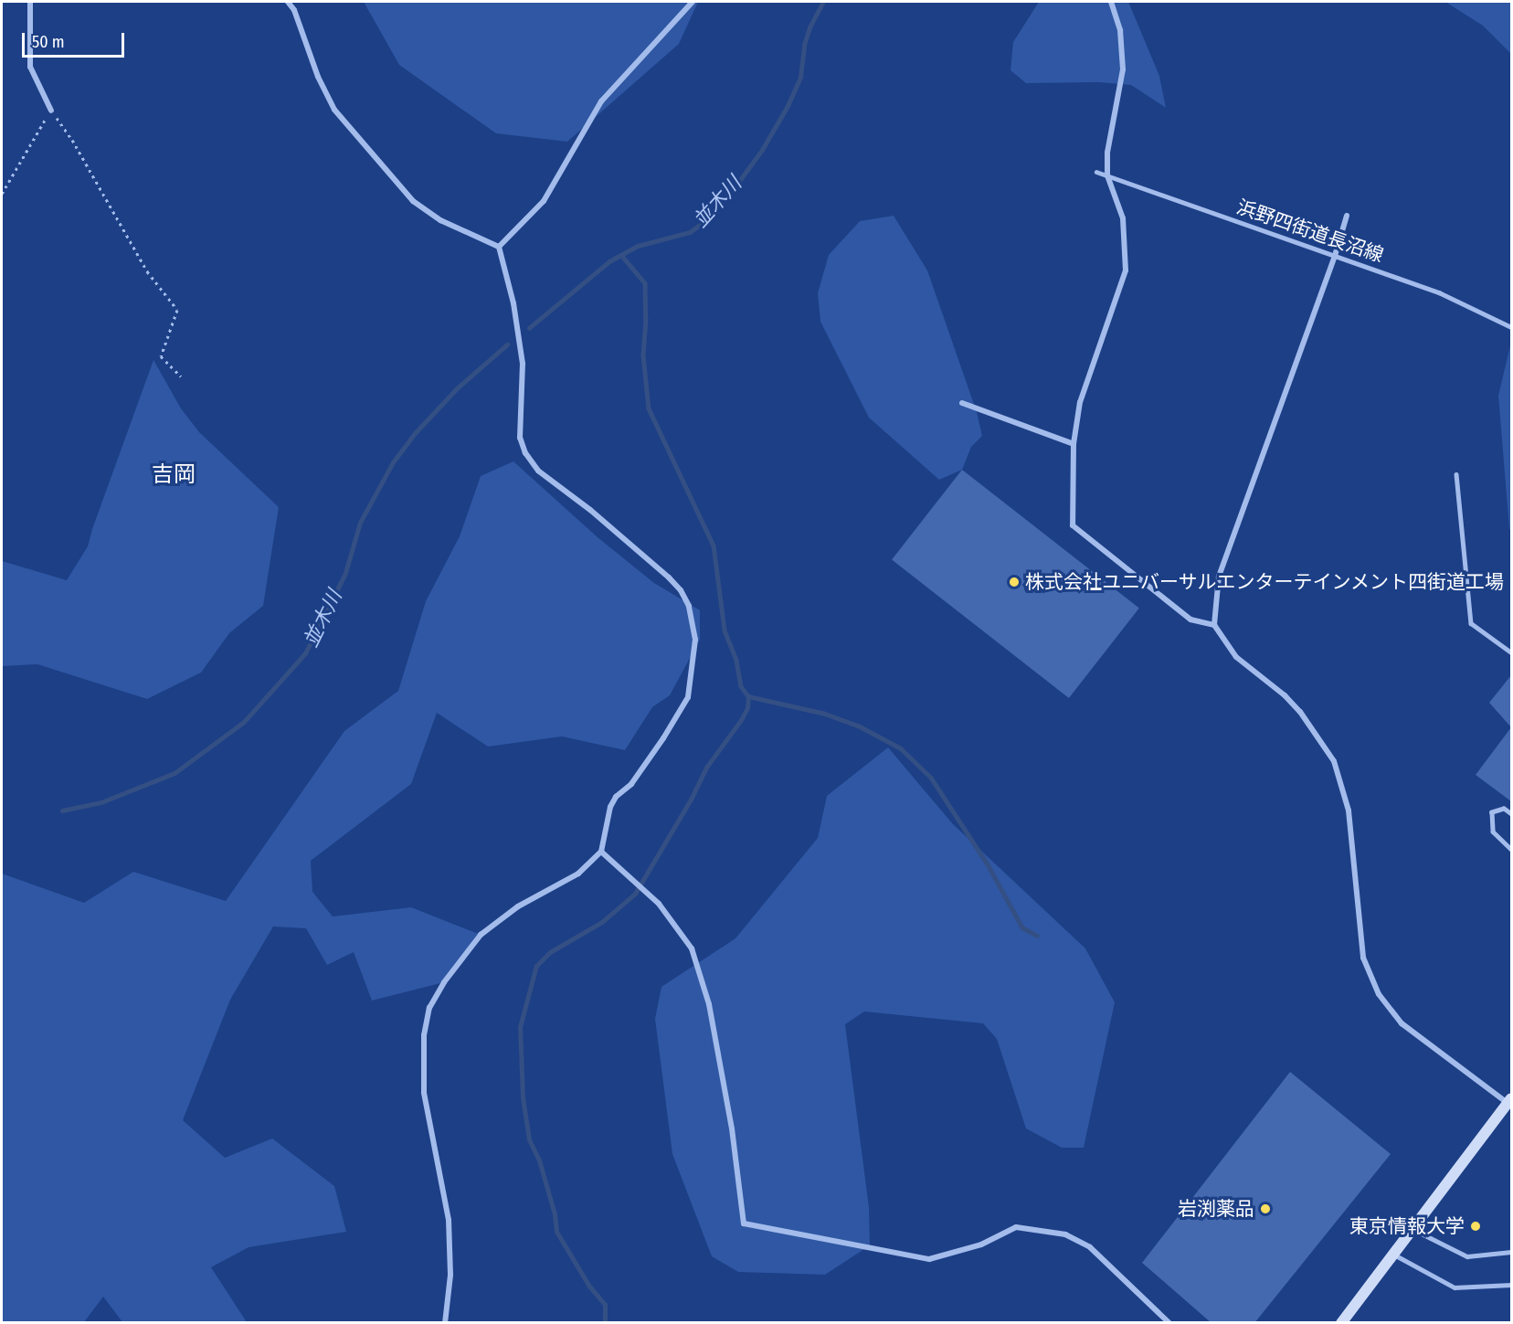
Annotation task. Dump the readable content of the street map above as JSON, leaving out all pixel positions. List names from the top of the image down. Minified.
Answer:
{"streets":{"lane":["浜野四街道長沼線"]},"districts":["吉岡"],"water":["並木川"],"places":["株式会社ユニバーサルエンターテインメント四街道工場","岩渕薬品","東京情報大学"],"scale_bar":"50 m"}
